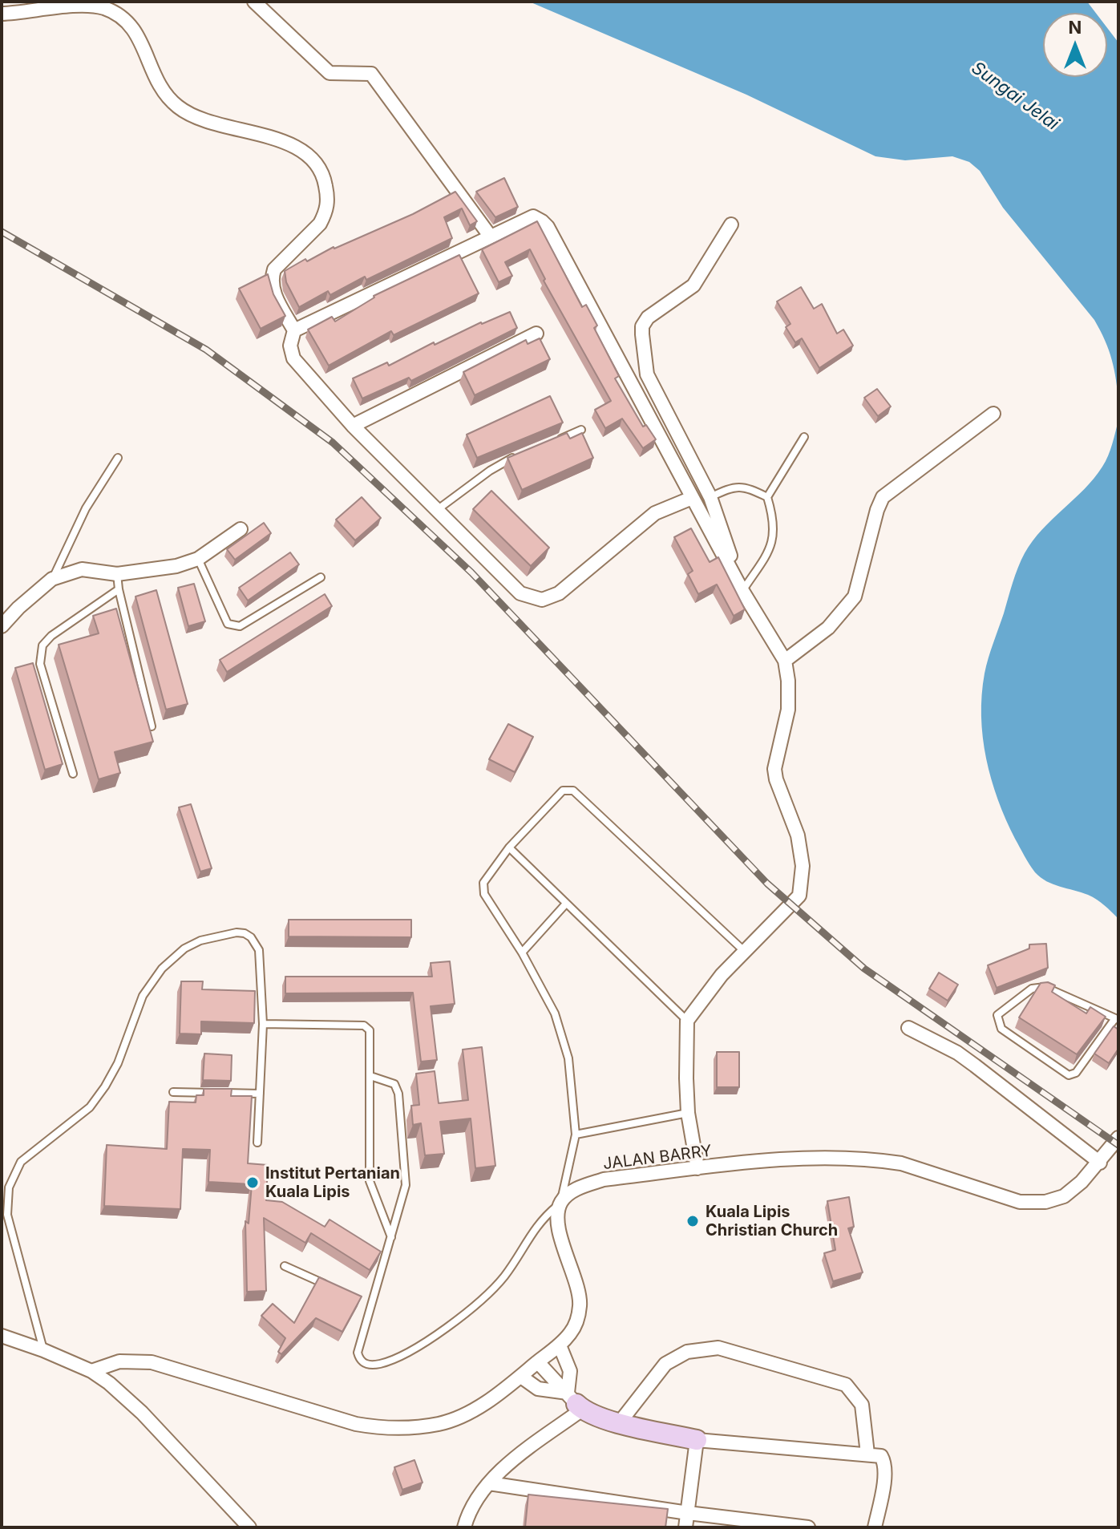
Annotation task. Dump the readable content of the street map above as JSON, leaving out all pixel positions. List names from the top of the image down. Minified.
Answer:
{"streets":{"street":["JALAN BARRY"]},"water":["Sungai Jelai"],"places":["Institut Pertanian Kuala Lipis","Kuala Lipis Christian Church"],"north":"top"}
